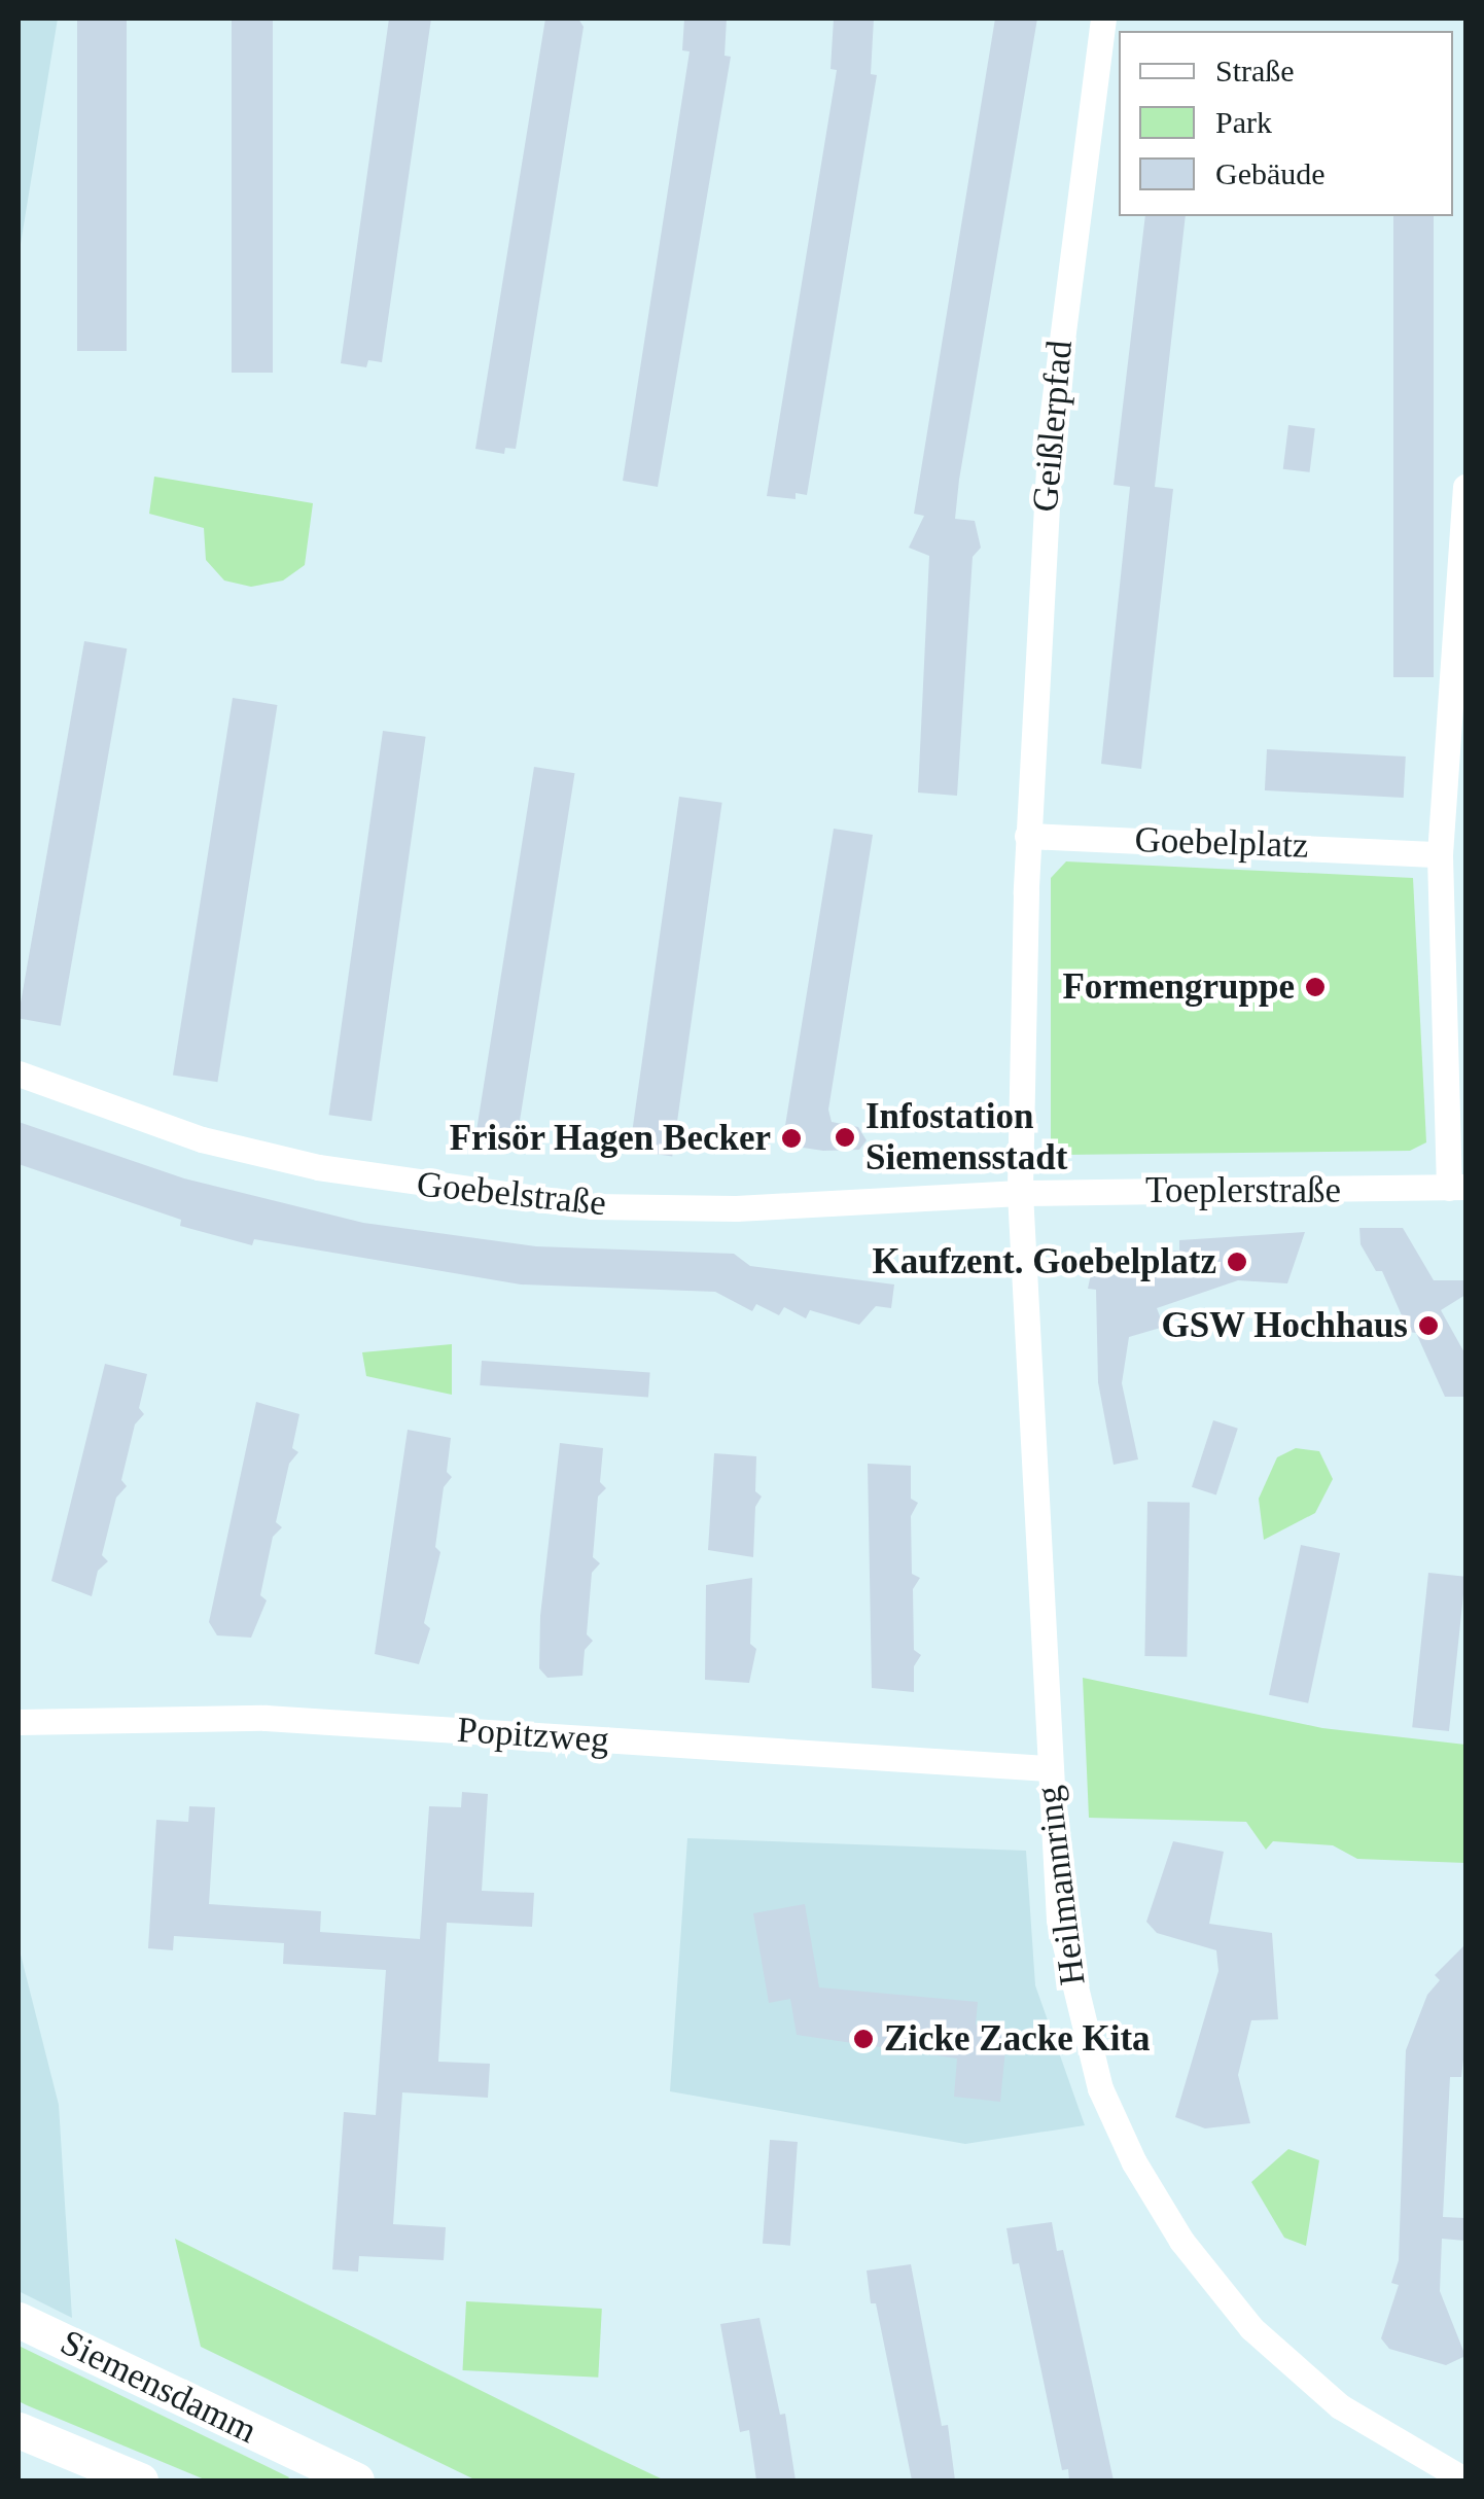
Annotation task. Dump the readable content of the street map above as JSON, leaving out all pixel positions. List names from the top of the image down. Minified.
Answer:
{"streets":{"main road":["Siemensdamm"],"street":["Geißlerpfad","Goebelplatz","Toeplerstraße","Goebelstraße","Popitzweg","Heilmannring"]},"crossings":[["Geißlerpfad","Goebelplatz"],["Toeplerstraße","Goebelstraße"],["Toeplerstraße","Heilmannring"],["Goebelstraße","Heilmannring"],["Popitzweg","Heilmannring"]],"places":["Formengruppe","Infostation Siemensstadt","Frisör Hagen Becker","Kaufzent. Goebelplatz","GSW Hochhaus","Zicke Zacke Kita"],"legend":["Straße","Park","Gebäude"]}
